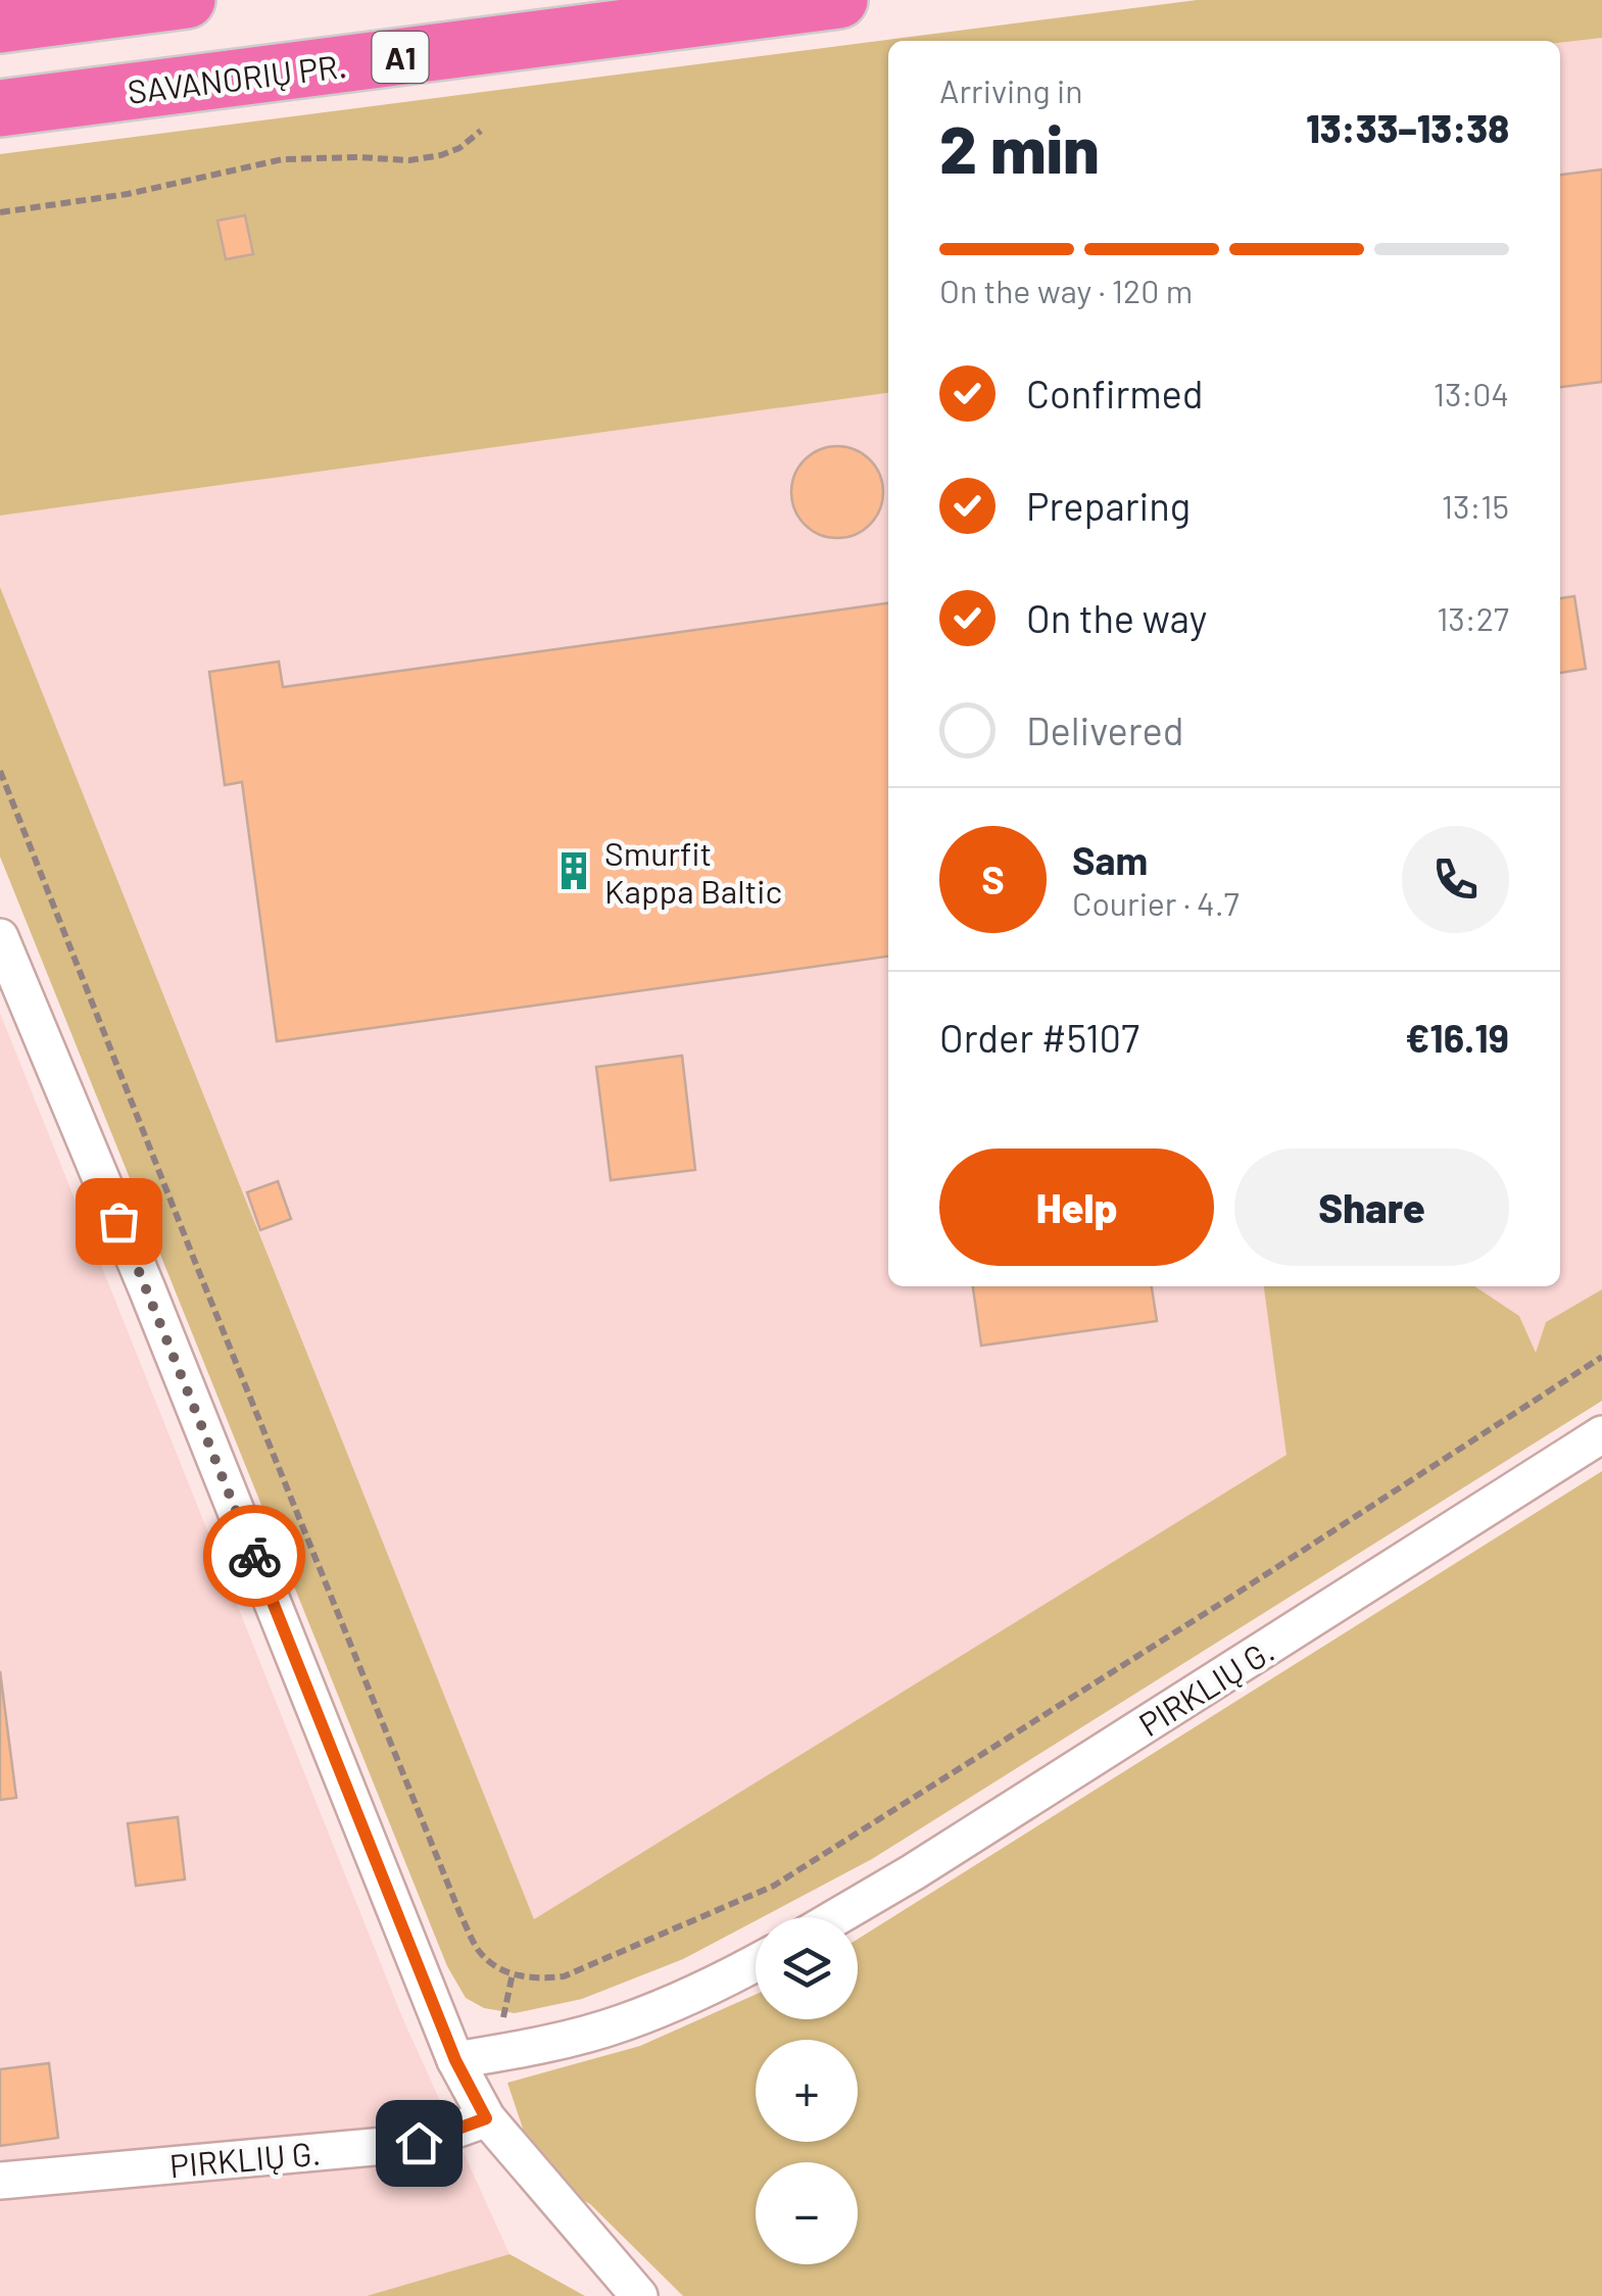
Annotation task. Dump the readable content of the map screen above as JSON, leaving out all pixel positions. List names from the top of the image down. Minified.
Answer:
{"streets":{"highway":["A1","SAVANORIŲ PR."],"street":["PIRKLIŲ G."]},"places":{"building":["Smurfit Kappa Baltic"]},"page":{"heading":["2 min","Arriving in","13:33–13:38"],"panel":["Sam","Courier · 4.7","Order #5107","€16.19"],"bar":"On the way · 120 m","list":[["Confirmed","13:04"],["Preparing","13:15"],["On the way","13:27"],"Delivered"],"round":"S","buttons":["Help","Share"],"map_buttons":["+","−"]}}
